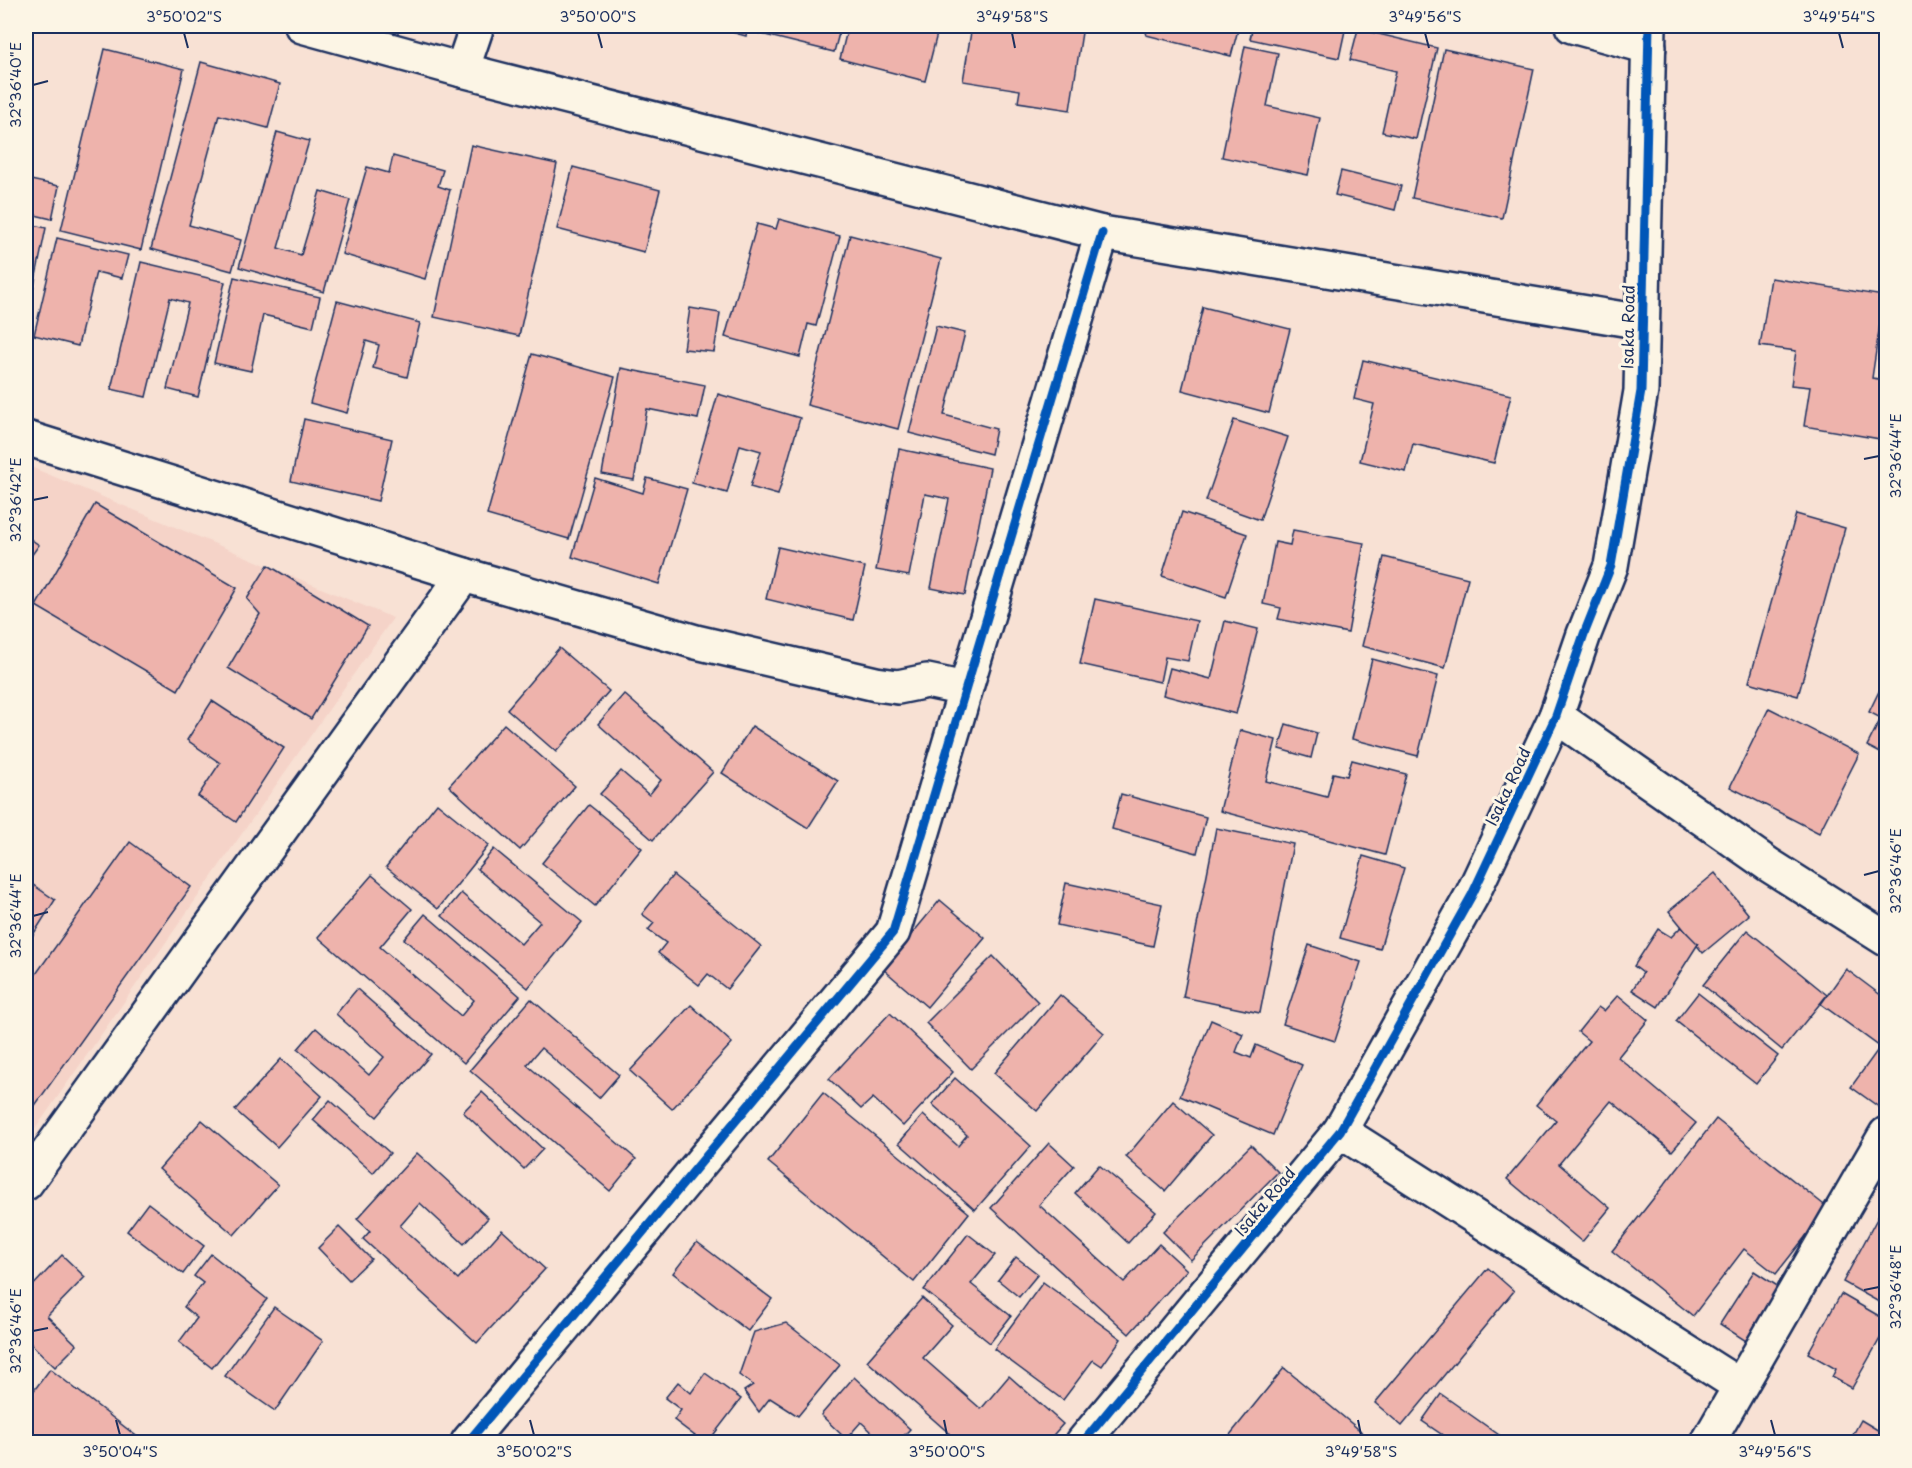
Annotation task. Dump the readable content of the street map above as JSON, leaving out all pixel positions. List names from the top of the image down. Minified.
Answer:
{"streets":{"street":["Isaka Road"]},"coordinates":["3°50'02\"S","3°50'00\"S","3°49'58\"S","3°49'56\"S","3°49'54\"S","32°36'40\"E","32°36'44\"E","32°36'42\"E","32°36'46\"E","32°36'48\"E","3°50'04\"S"]}
